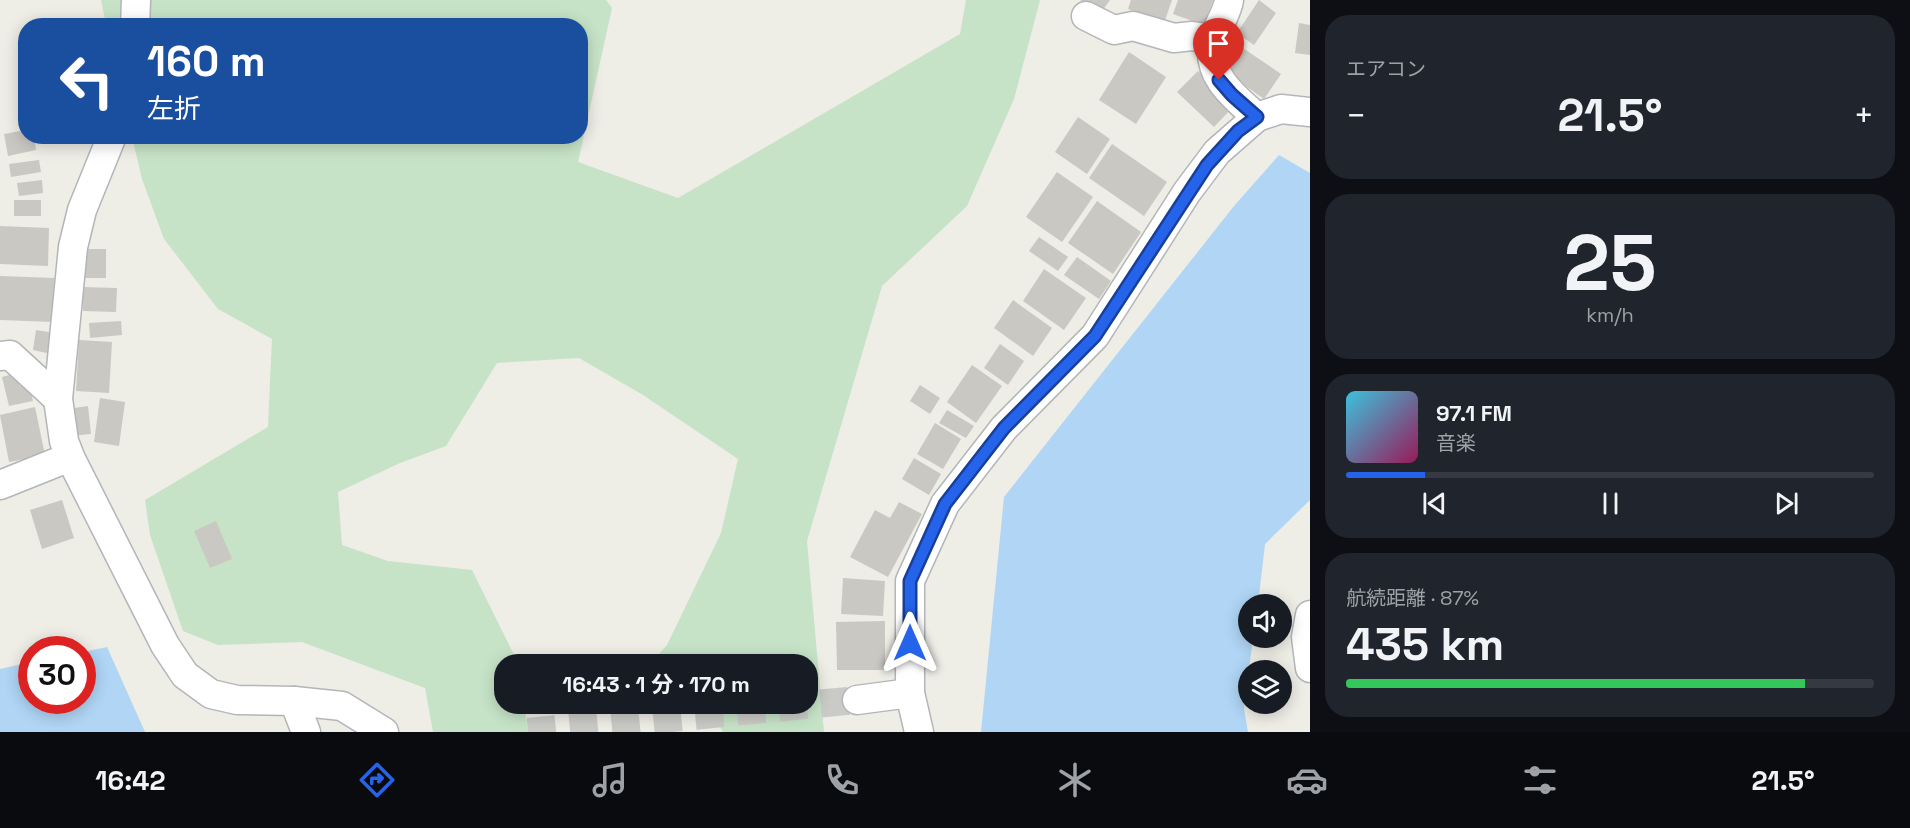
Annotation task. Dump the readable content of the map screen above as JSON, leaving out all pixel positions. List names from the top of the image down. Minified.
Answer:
{"page":{"tile":["エアコン",["25","km/h"],["航続距離 · 87%","435 km"]],"turn":["160 m","左折"],"heat":["−","21.5°","+"],"song":["97.1 FM","音楽"],"limit":"30","trip":"16:43 · 1 分 · 170 m","tabs":["16:42","21.5°"]}}
